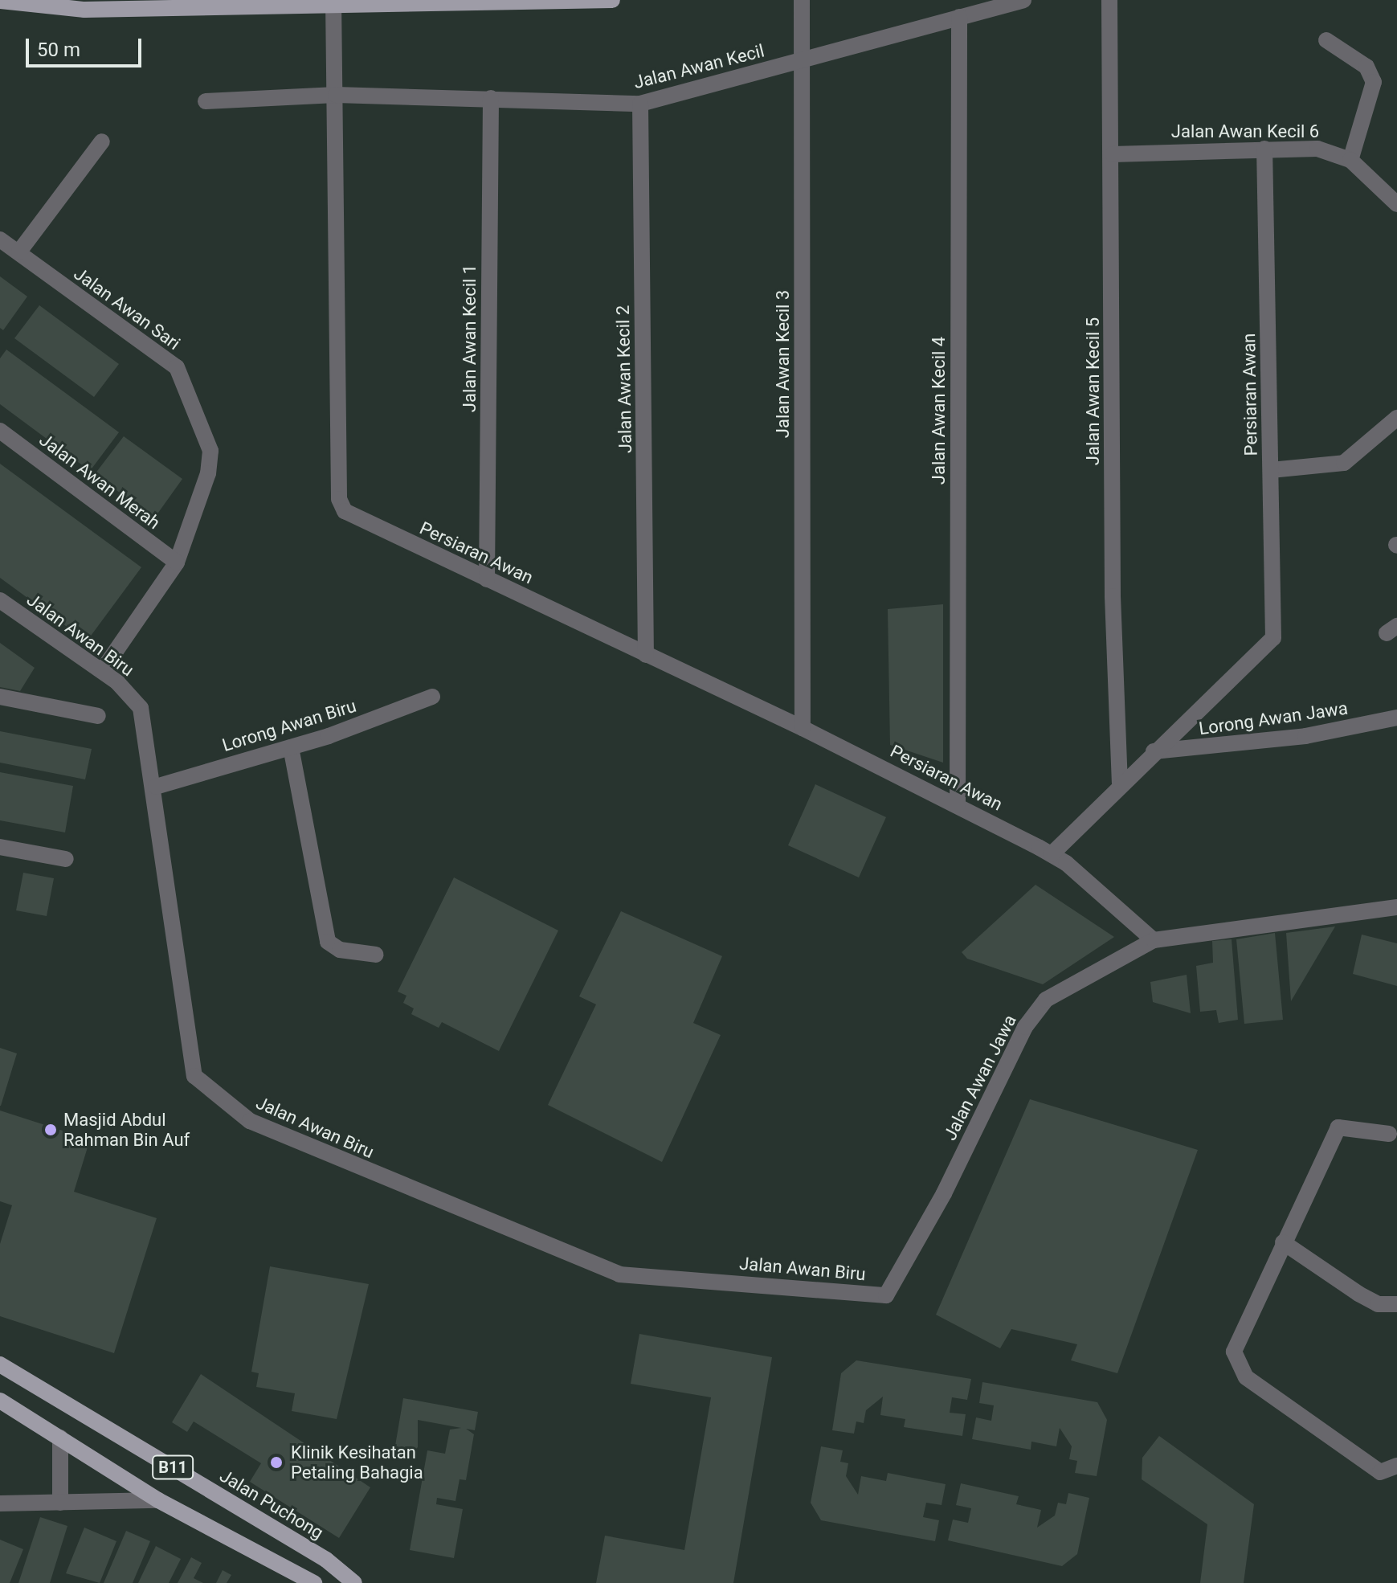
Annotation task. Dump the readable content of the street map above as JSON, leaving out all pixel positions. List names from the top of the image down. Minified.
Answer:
{"streets":{"main road":["B11","Jalan Puchong"],"street":["Jalan Awan Kecil","Jalan Awan Kecil 6","Jalan Awan Sari","Jalan Awan Kecil 1","Jalan Awan Kecil 3","Jalan Awan Kecil 2","Jalan Awan Kecil 5","Persiaran Awan","Jalan Awan Kecil 4","Jalan Awan Merah","Jalan Awan Biru","Lorong Awan Jawa","Lorong Awan Biru","Jalan Awan Jawa"]},"crossings":[["Jalan Awan Kecil","Jalan Awan Kecil 1"],["Jalan Awan Kecil","Jalan Awan Kecil 3"],["Jalan Awan Kecil","Jalan Awan Kecil 2"],["Jalan Awan Kecil","Persiaran Awan"],["Jalan Awan Kecil","Jalan Awan Kecil 4"],["Jalan Awan Kecil 6","Jalan Awan Kecil 5"],["Jalan Awan Kecil 6","Persiaran Awan"],["Jalan Awan Sari","Jalan Awan Merah"],["Jalan Awan Sari","Jalan Awan Biru"],["Jalan Awan Kecil 1","Persiaran Awan"],["Jalan Awan Kecil 3","Persiaran Awan"],["Jalan Awan Kecil 2","Persiaran Awan"],["Jalan Awan Kecil 5","Persiaran Awan"],["Persiaran Awan","Jalan Awan Kecil 4"],["Persiaran Awan","Lorong Awan Jawa"],["Persiaran Awan","Jalan Awan Jawa"],["Jalan Awan Biru","Lorong Awan Biru"],["Jalan Awan Biru","Jalan Awan Jawa"]],"places":["Masjid Abdul Rahman Bin Auf","Klinik Kesihatan Petaling Bahagia"],"scale_bar":"50 m"}
